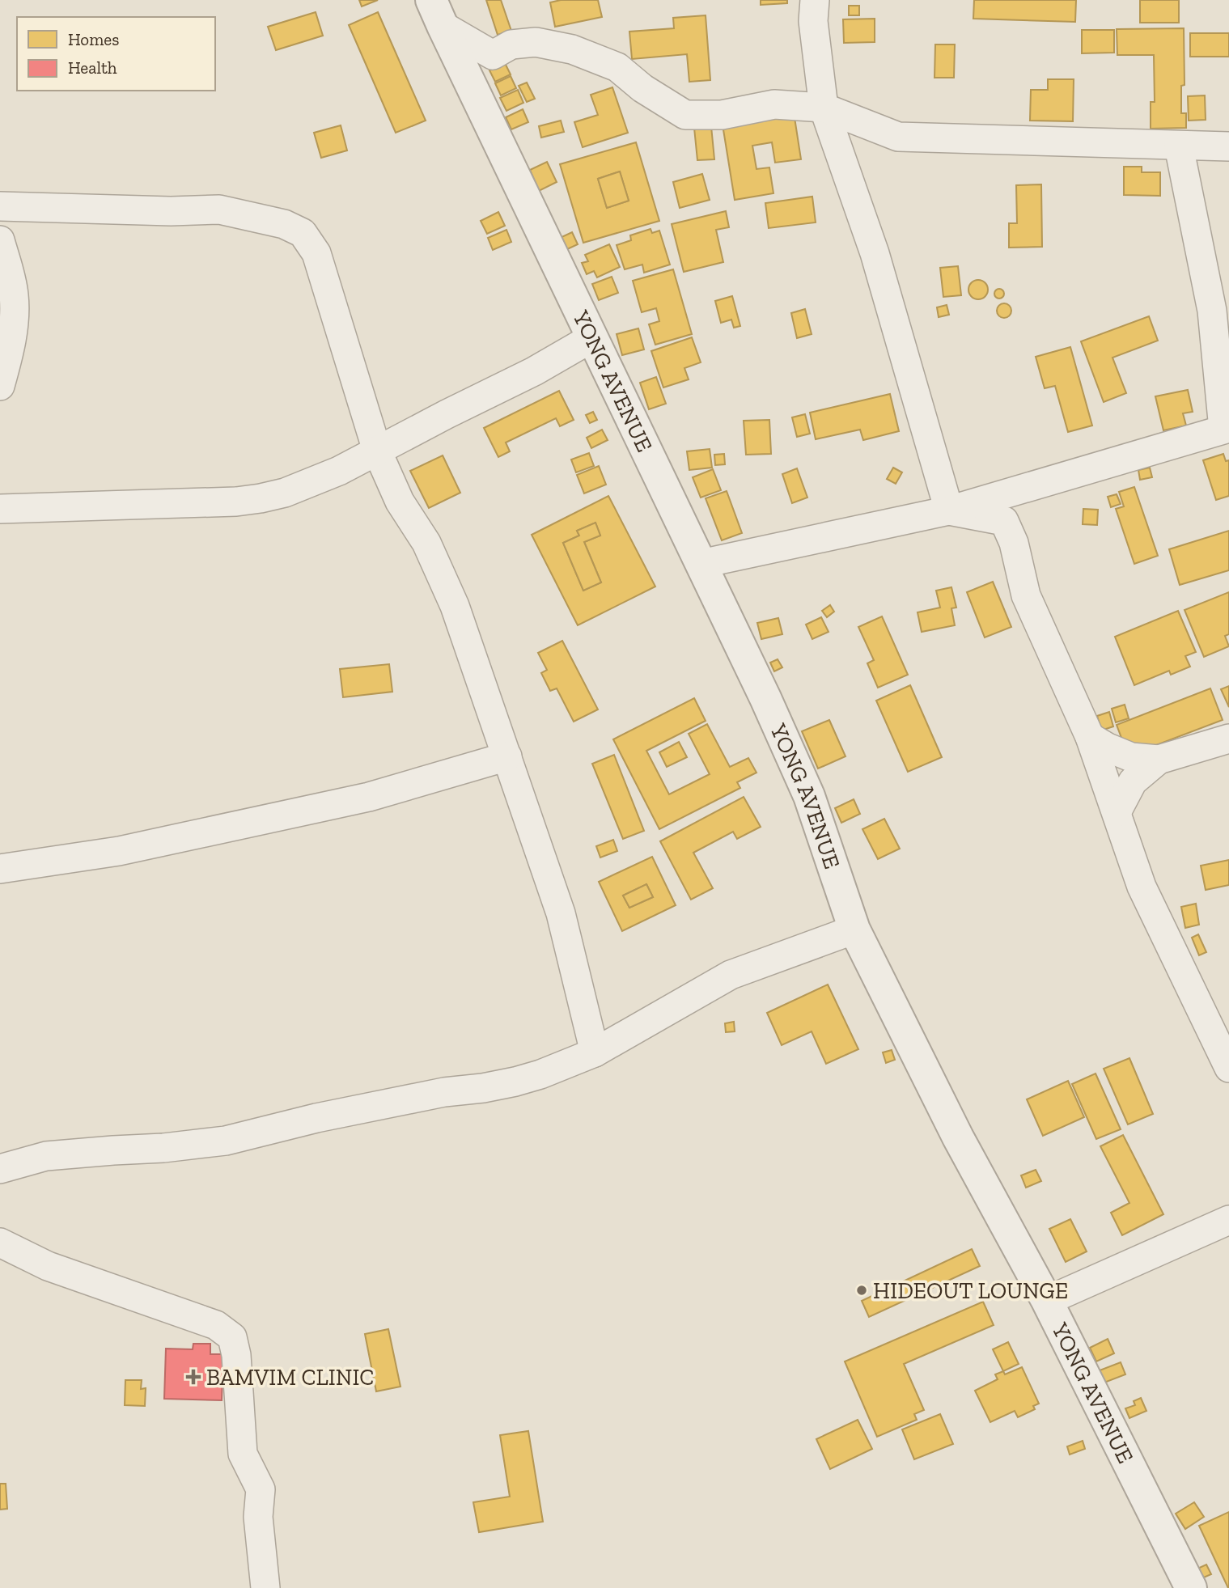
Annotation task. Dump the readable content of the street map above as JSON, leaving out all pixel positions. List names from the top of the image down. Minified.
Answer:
{"streets":{"street":["YONG AVENUE"]},"places":{"other":["HIDEOUT LOUNGE"],"health":["BAMVIM CLINIC"]},"legend":["Homes","Health"]}
